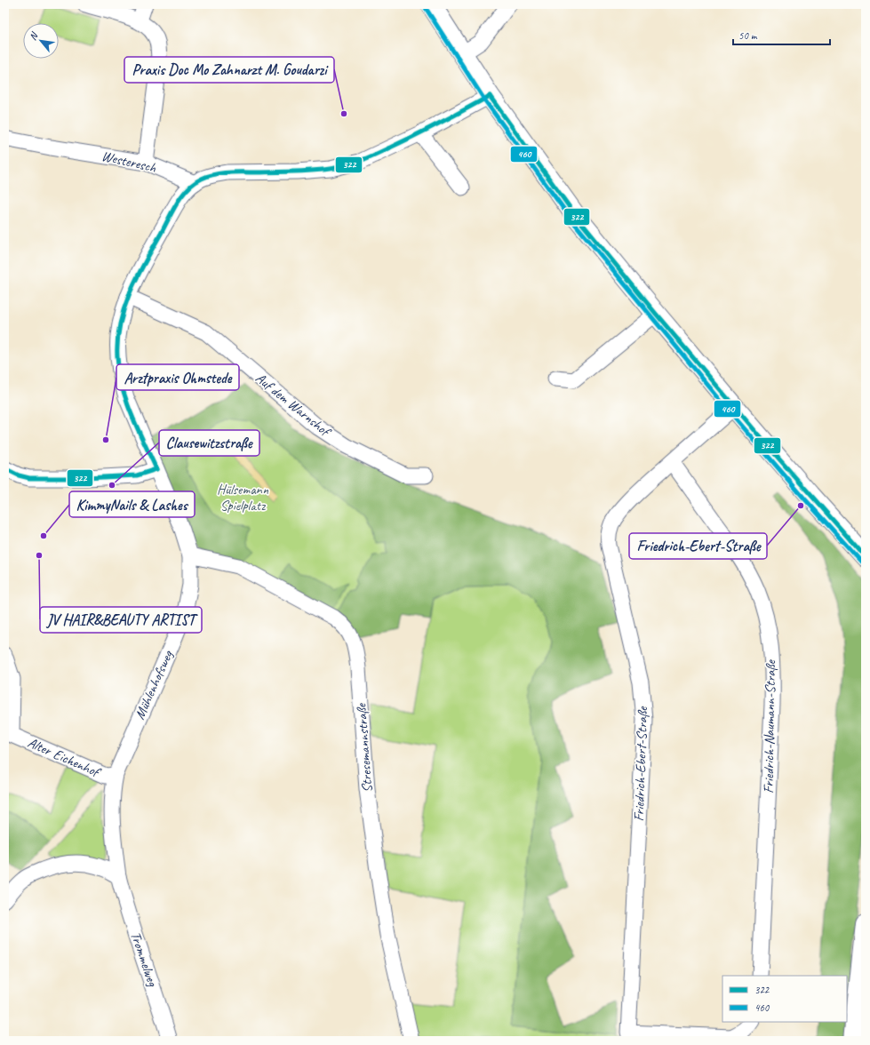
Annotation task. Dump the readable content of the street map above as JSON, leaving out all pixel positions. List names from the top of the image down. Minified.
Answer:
{"streets":{"street":["Westeresch","Auf dem Warnshof","Mühlenhofsweg","Friedrich-Naumann-Straße","Stresemannstraße","Alter Eichenhof","Friedrich-Ebert-Straße","Trommelweg"]},"crossings":[["Westeresch","Mühlenhofsweg"],["Auf dem Warnshof","Mühlenhofsweg"],["Mühlenhofsweg","Stresemannstraße"],["Mühlenhofsweg","Alter Eichenhof"],["Mühlenhofsweg","Trommelweg"],["Friedrich-Naumann-Straße","Friedrich-Ebert-Straße"]],"parks":["Hülsemann Spielplatz"],"places":["Praxis Doc Mo Zahnarzt M. Goudarzi","Arztpraxis Ohmstede","Clausewitzstraße","Friedrich-Ebert-Straße","KimmyNails & Lashes","JV HAIR&BEAUTY ARTIST"],"lines":["transit line 460","transit line 322"],"legend":["322","460"],"scale_bar":"50 m","north":"top left"}
